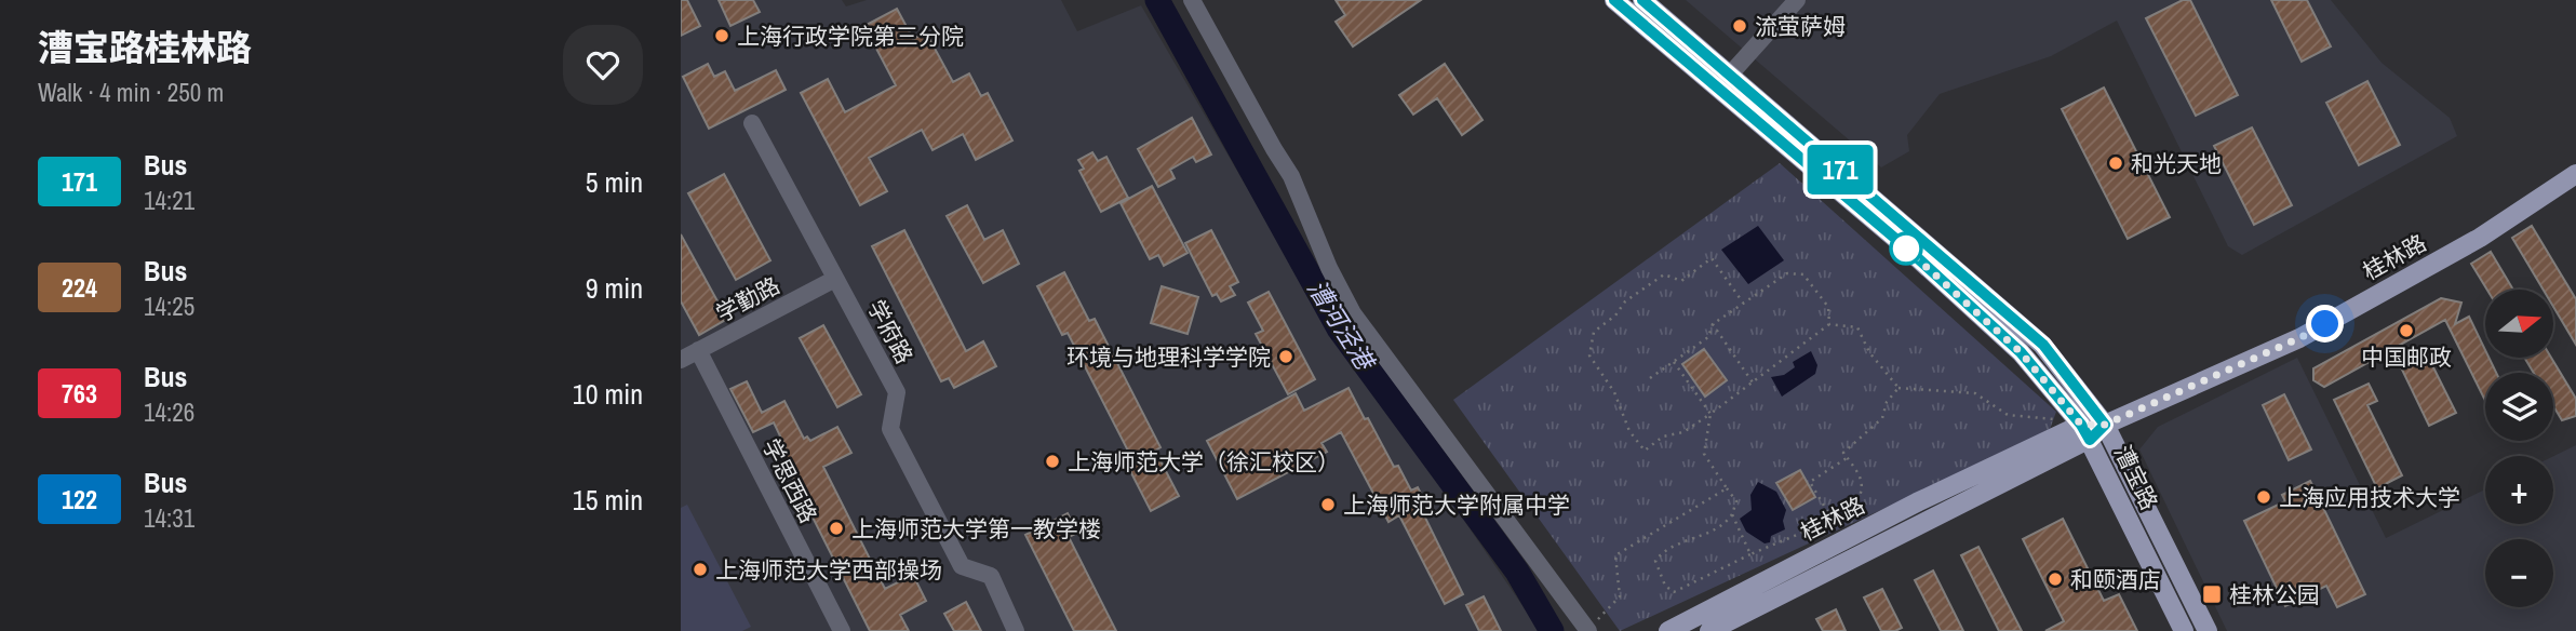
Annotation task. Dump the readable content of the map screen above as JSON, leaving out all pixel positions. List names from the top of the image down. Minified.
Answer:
{"streets":{"main road":["桂林路","漕宝路"],"street":["学勤路","学府路","学思西路"]},"crossings":[["桂林路","漕宝路"],["学勤路","学府路"],["学勤路","学思西路"]],"water":["漕河泾港"],"places":{"other":["流萤萨姆","上海行政学院第三分院","和光天地","中国邮政","环境与地理科学学院","上海师范大学（徐汇校区）","上海应用技术大学","上海师范大学附属中学","上海师范大学第一教学楼","上海师范大学西部操场","和颐酒店"],"transit":["桂林公园"]},"lines":["bus line 171"],"north":"right","page":{"heading":["漕宝路桂林路","Walk · 4 min · 250 m"],"on_map":"171","list":[{"mark":"171","name":"Bus","note":"14:21","value":"5 min"},{"mark":"224","name":"Bus","note":"14:25","value":"9 min"},{"mark":"763","name":"Bus","note":"14:26","value":"10 min"},{"mark":"122","name":"Bus","note":"14:31","value":"15 min"}],"map_buttons":["+","−"]}}
